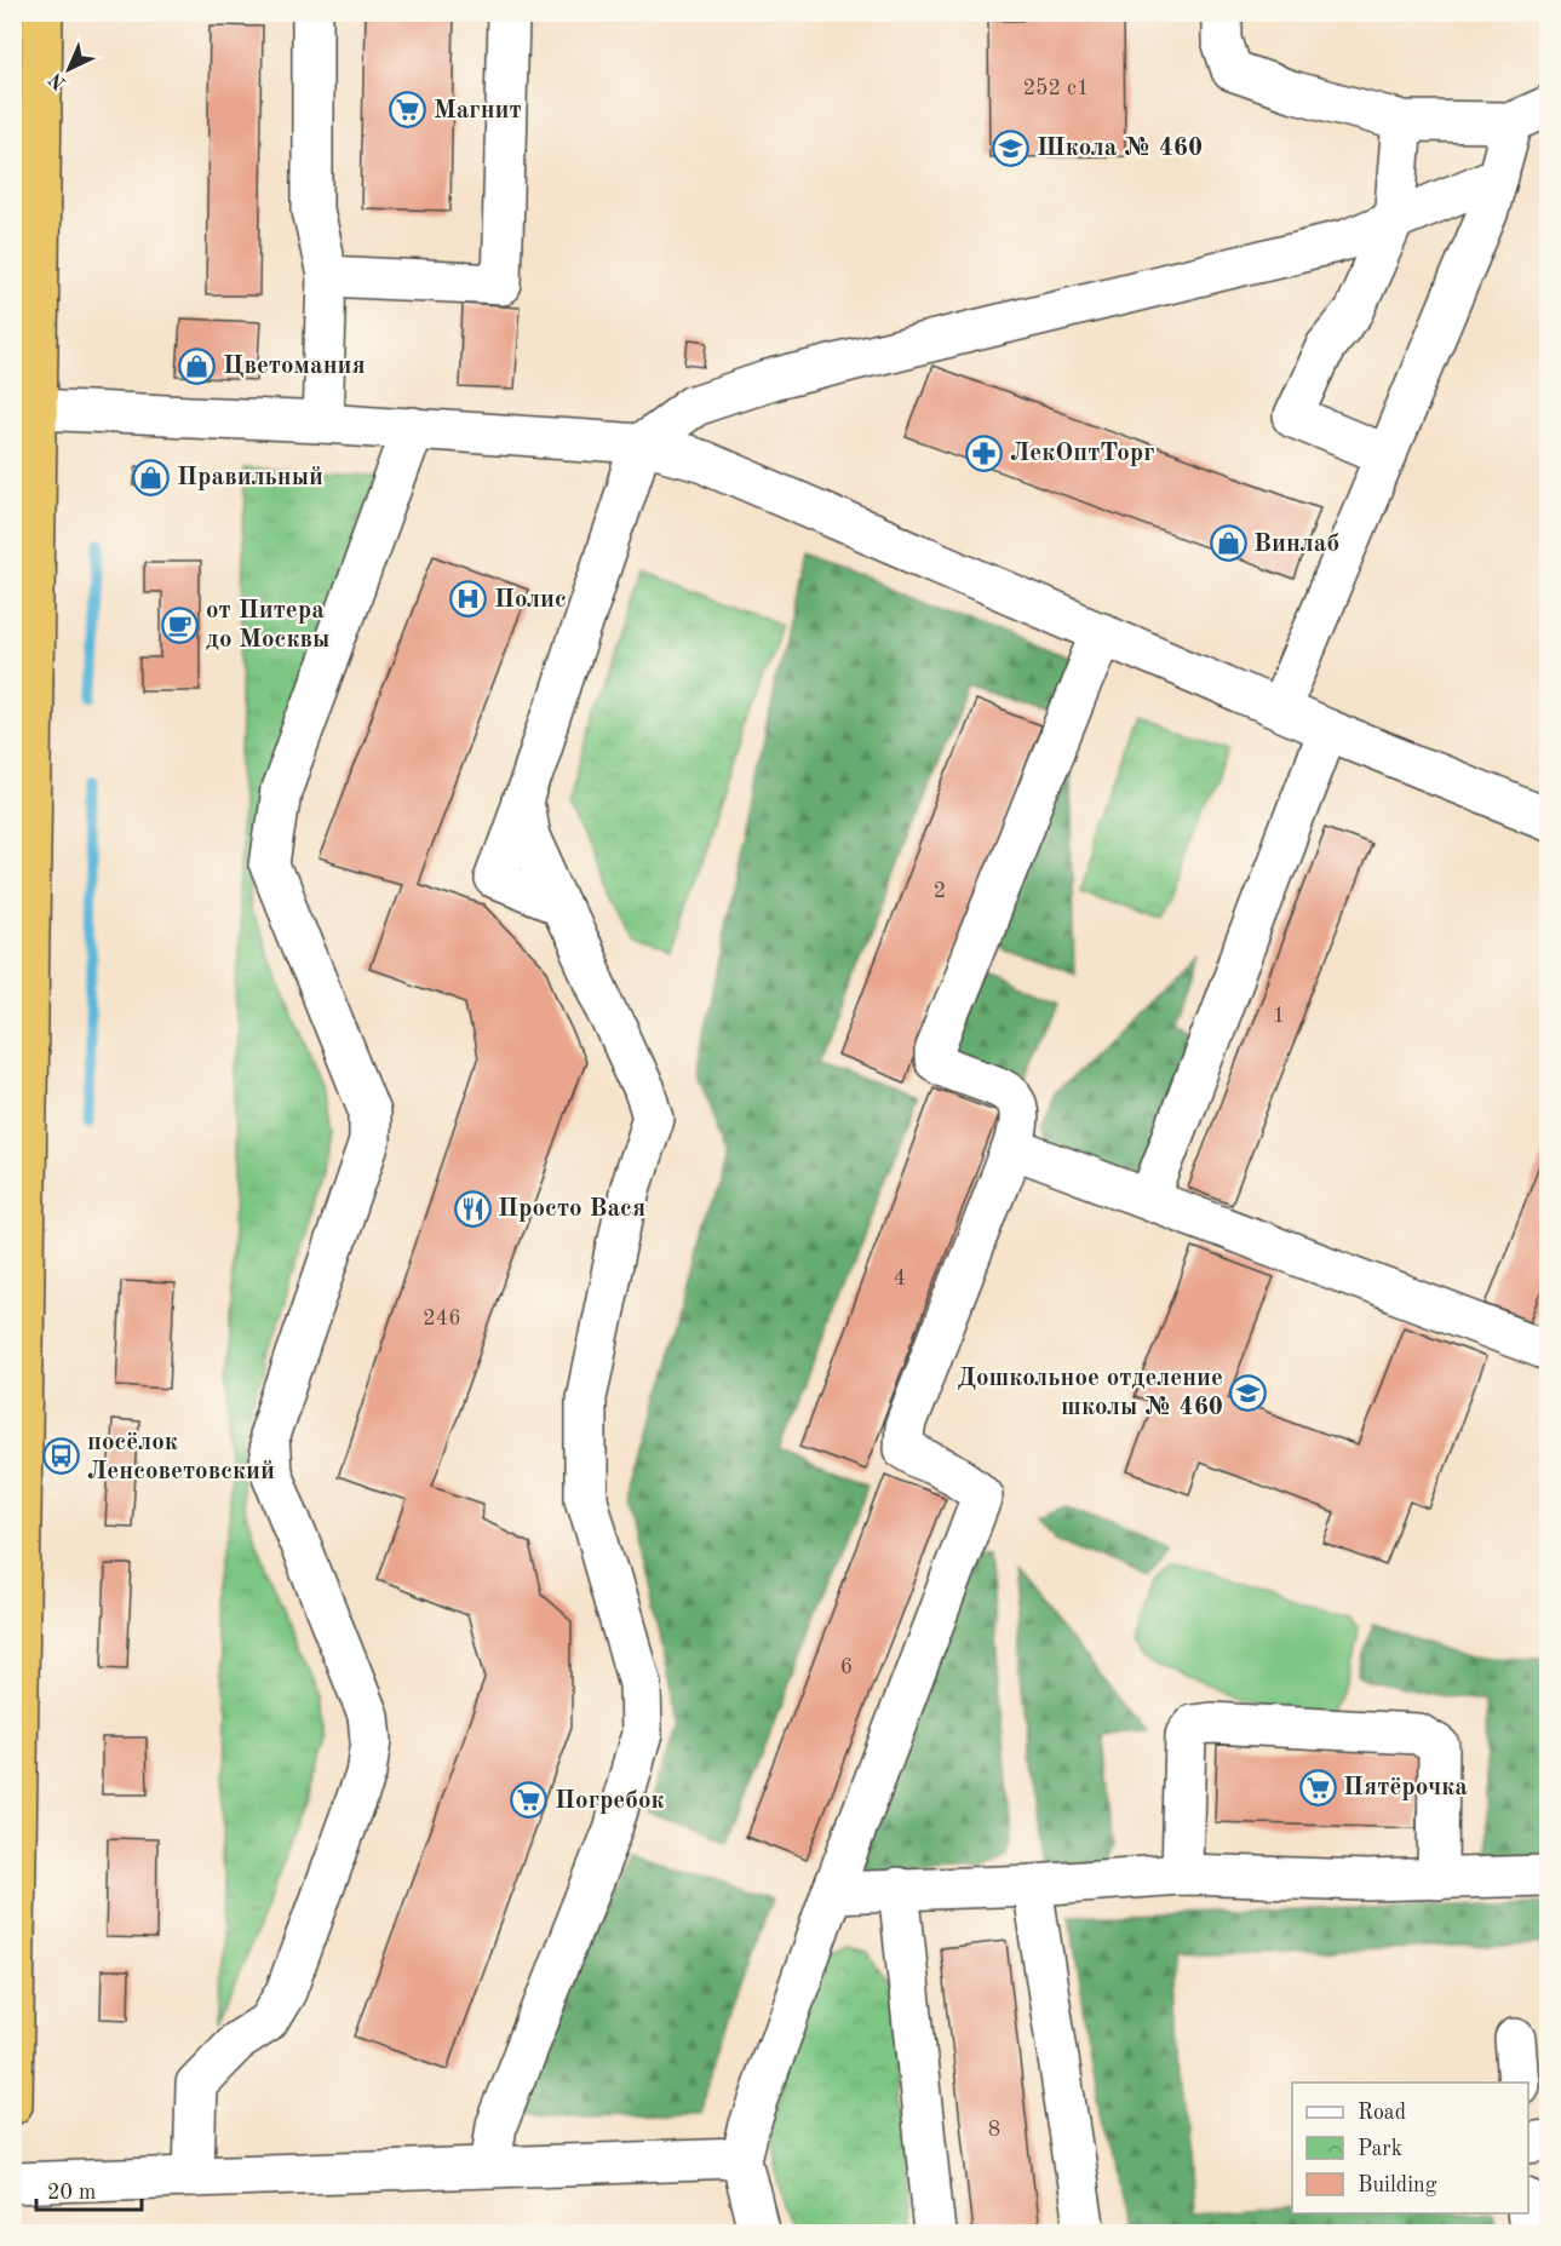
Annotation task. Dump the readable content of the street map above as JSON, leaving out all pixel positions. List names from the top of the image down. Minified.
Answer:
{"places":{"supermarket":["Магнит","Пятёрочка","Погребок"],"school or university":["Школа № 460","Дошкольное отделение школы № 460"],"shop":["Цветомания","Правильный","Винлаб"],"pharmacy":["ЛекОптТорг"],"hospital":["Полис"],"cafe":["от Питера до Москвы"],"restaurant":["Просто Вася"],"bus stop":["посёлок Ленсоветовский"]},"house_numbers":["252 с1","2","1","4","246","6","8"],"legend":["Road","Park","Building"],"scale_bar":"20 m","north":"bottom left"}
